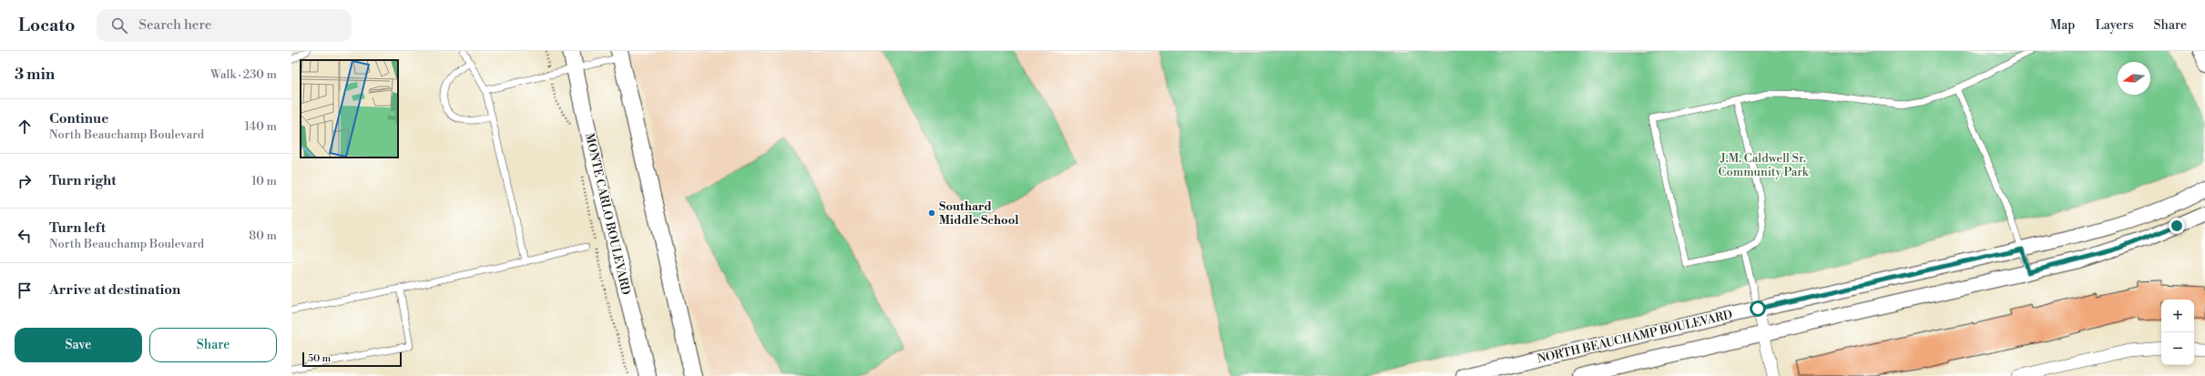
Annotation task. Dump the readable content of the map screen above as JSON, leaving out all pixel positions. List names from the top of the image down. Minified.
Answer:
{"streets":{"main road":["MONTE CARLO BOULEVARD"],"street":["NORTH BEAUCHAMP BOULEVARD"]},"parks":["J.M. Caldwell Sr. Community Park"],"places":["Southard Middle School"],"scale_bar":"50 m","north":"left","page":{"header":"Locato","search":"Search here","nav":["Map","Layers","Share"],"heading":["3 min","Walk · 230 m"],"list":[["Continue","North Beauchamp Boulevard","140 m"],["Turn right","10 m"],["Turn left","North Beauchamp Boulevard","80 m"],"Arrive at destination"],"map_buttons":["+","−"],"buttons":["Save","Share"],"scale":"50 m"}}
